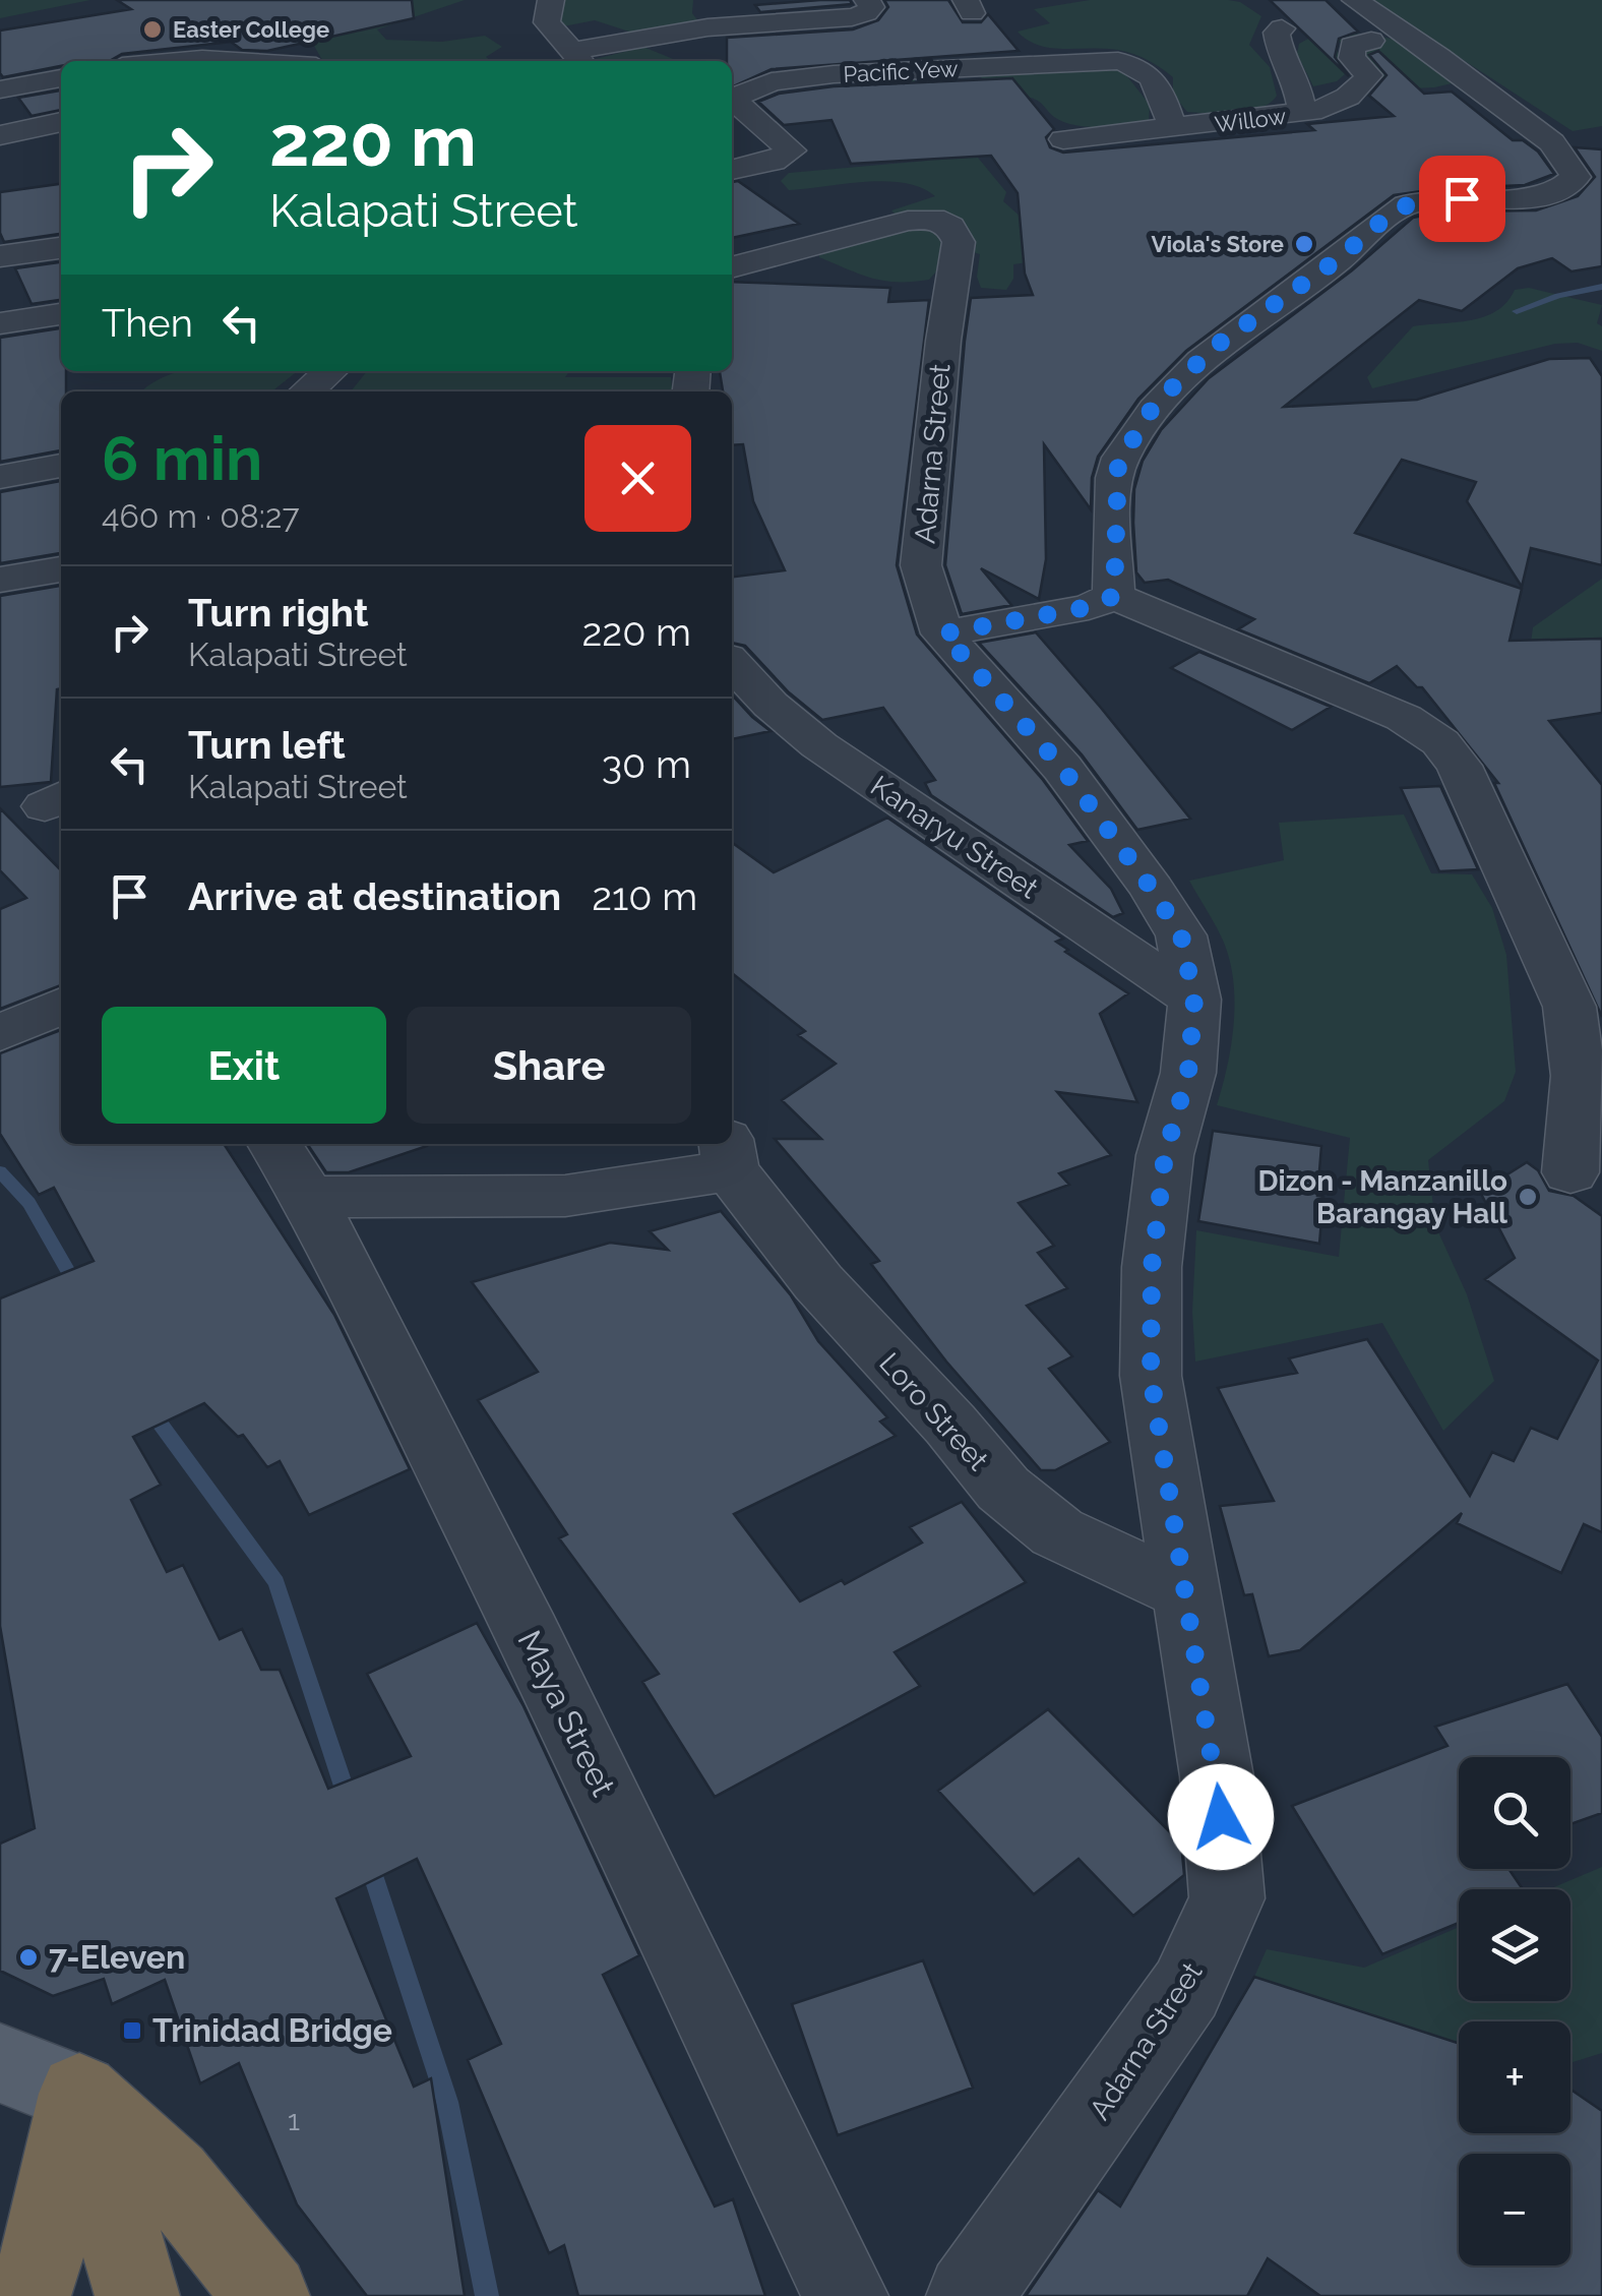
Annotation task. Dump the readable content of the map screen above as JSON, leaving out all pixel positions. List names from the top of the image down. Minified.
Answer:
{"streets":{"street":["Pacific Yew","Willow","Adarna Street","Kanaryu Street","Loro Street","Maya Street"]},"crossings":[["Pacific Yew","Willow"],["Adarna Street","Kanaryu Street"],["Adarna Street","Loro Street"],["Loro Street","Maya Street"]],"places":{"other":["Easter College","Viola's Store","Dizon - Manzanillo Barangay Hall","7-Eleven"],"transit":["Trinidad Bridge"]},"house_numbers":["1"],"page":{"turn":["220 m","Kalapati Street"],"then":"Then","heading":["6 min","460 m · 08:27"],"list":[{"name":"Turn right","note":"Kalapati Street","value":"220 m"},{"name":"Turn left","note":"Kalapati Street","value":"30 m"},{"name":"Arrive at destination","value":"210 m"}],"buttons":["Exit","Share"],"map_buttons":["+","−"]}}
